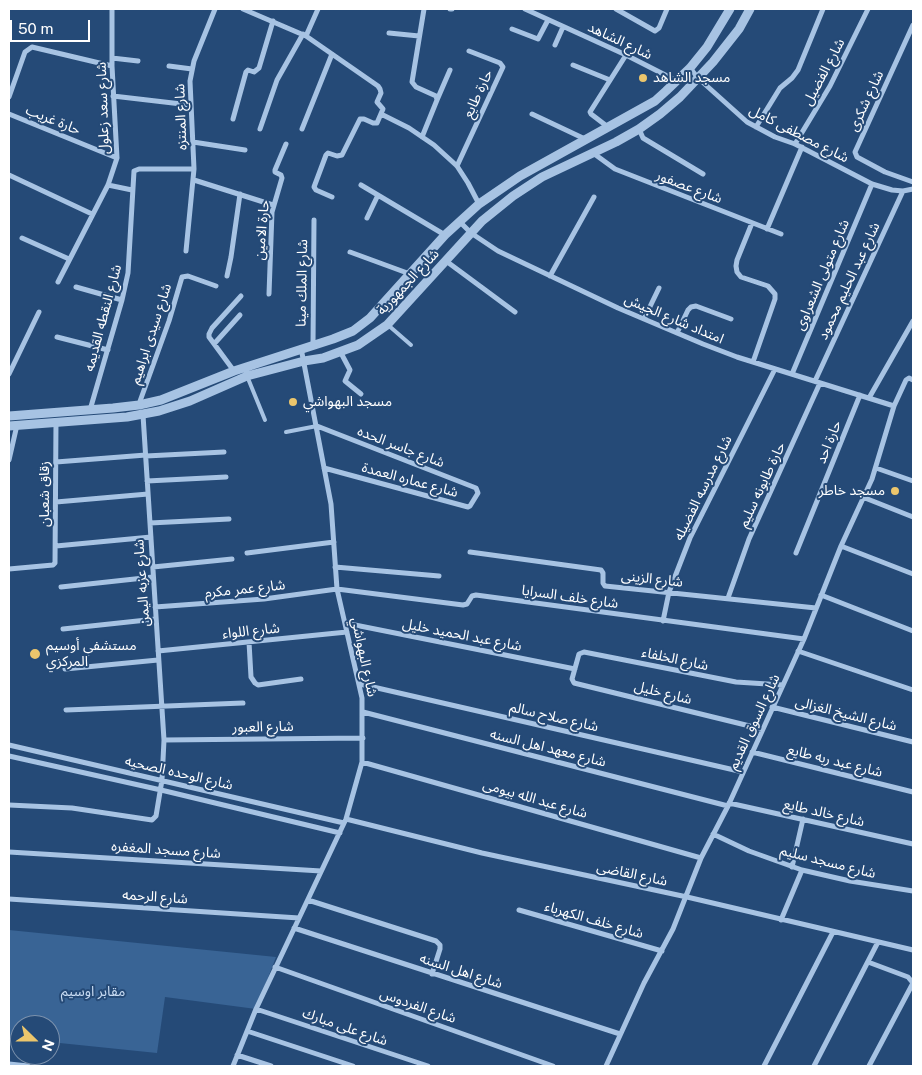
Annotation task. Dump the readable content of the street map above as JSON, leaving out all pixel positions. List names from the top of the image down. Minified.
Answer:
{"streets":{"street":["شارع الشاهد","شارع الفضيل","حارة طايع","شارع شكرى","شارع سعد زعلول","شارع المنتزه","حارة غريب","شارع مصطفى كامل","شارع عصفور","حارة الامين","شارع متولى الشعراوى","شارع عبد الحليم محمود","شارع الجمهورية","شارع الملك مينا","شارع النقطه القديمه","امتداد شارع الجيش","شارع سيدى ابراهيم","حارة احد","شارع جاسر الحده","شارع عماره العمدة","حارة طابونه سليم","شارع مدرسه الفضيله","زقاق شعبان","شارع الزينى","شارع عزبه اليمن","شارع عمر مكرم","شارع خلف السرايا","شارع اللواء","شارع عبد الحميد خليل","شارع البهواشي","شارع الخلفاء","شارع خليل","شارع الشيخ الغزالى","شارع صلاح سالم","شارع السوق القديم","شارع العبور","شارع معهد اهل السنه","شارع عبد ربه طايع","شارع الوحده الصحيه","شارع عبد الله بيومى","شارع خالد طايع","شارع مسجد المغفره","شارع مسجد سليم","شارع القاضى","شارع الرحمه","شارع خلف الكهرباء","شارع اهل السنه","شارع الفردوس","شارع على مبارك"]},"crossings":[["شارع الشاهد","شارع الجمهورية"],["شارع الفضيل","شارع مصطفى كامل"],["شارع سعد زعلول","حارة غريب"],["شارع المنتزه","شارع النقطه القديمه"],["شارع مصطفى كامل","شارع متولى الشعراوى"],["شارع مصطفى كامل","شارع عبد الحليم محمود"],["شارع مصطفى كامل","شارع الجمهورية"],["شارع عصفور","شارع الجمهورية"],["شارع متولى الشعراوى","امتداد شارع الجيش"],["شارع عبد الحليم محمود","امتداد شارع الجيش"],["شارع عبد الحليم محمود","حارة طابونه سليم"],["شارع الجمهورية","شارع الملك مينا"],["شارع الجمهورية","شارع النقطه القديمه"],["شارع الجمهورية","امتداد شارع الجيش"],["شارع الجمهورية","شارع سيدى ابراهيم"],["شارع الجمهورية","زقاق شعبان"],["شارع الجمهورية","شارع عزبه اليمن"],["شارع الجمهورية","شارع البهواشي"],["امتداد شارع الجيش","حارة احد"],["امتداد شارع الجيش","حارة طابونه سليم"],["امتداد شارع الجيش","شارع مدرسه الفضيله"],["امتداد شارع الجيش","شارع السوق القديم"],["شارع جاسر الحده","شارع عماره العمدة"],["شارع جاسر الحده","شارع البهواشي"],["شارع عماره العمدة","شارع البهواشي"],["حارة طابونه سليم","شارع الزينى"],["شارع مدرسه الفضيله","شارع الزينى"],["شارع مدرسه الفضيله","شارع خلف السرايا"],["شارع الزينى","شارع السوق القديم"],["شارع عزبه اليمن","شارع عمر مكرم"],["شارع عزبه اليمن","شارع اللواء"],["شارع عزبه اليمن","شارع العبور"],["شارع عزبه اليمن","شارع الوحده الصحيه"],["شارع عمر مكرم","شارع خلف السرايا"],["شارع عمر مكرم","شارع البهواشي"],["شارع خلف السرايا","شارع البهواشي"],["شارع خلف السرايا","شارع السوق القديم"],["شارع اللواء","شارع البهواشي"],["شارع عبد الحميد خليل","شارع البهواشي"],["شارع عبد الحميد خليل","شارع الخلفاء"],["شارع عبد الحميد خليل","شارع خليل"],["شارع البهواشي","شارع صلاح سالم"],["شارع البهواشي","شارع العبور"],["شارع البهواشي","شارع معهد اهل السنه"],["شارع البهواشي","شارع الوحده الصحيه"],["شارع البهواشي","شارع عبد الله بيومى"],["شارع البهواشي","شارع مسجد المغفره"],["شارع البهواشي","شارع القاضى"],["شارع البهواشي","شارع الرحمه"],["شارع البهواشي","شارع اهل السنه"],["شارع البهواشي","شارع الفردوس"],["شارع البهواشي","شارع على مبارك"],["شارع الخلفاء","شارع خليل"],["شارع الخلفاء","شارع السوق القديم"],["شارع خليل","شارع السوق القديم"],["شارع الشيخ الغزالى","شارع السوق القديم"],["شارع صلاح سالم","شارع السوق القديم"],["شارع السوق القديم","شارع معهد اهل السنه"],["شارع السوق القديم","شارع عبد ربه طايع"],["شارع السوق القديم","شارع عبد الله بيومى"],["شارع السوق القديم","شارع خالد طايع"],["شارع السوق القديم","شارع مسجد سليم"],["شارع السوق القديم","شارع القاضى"],["شارع السوق القديم","شارع خلف الكهرباء"],["شارع السوق القديم","شارع اهل السنه"],["شارع معهد اهل السنه","شارع خالد طايع"],["شارع الوحده الصحيه","شارع القاضى"]],"parks":["مقابر اوسيم"],"places":["مسجد الشاهد","مسجد البهواشي","مسجد خاطر","مستشفي أوسيم المركزي"],"scale_bar":"50 m","north":"right"}
